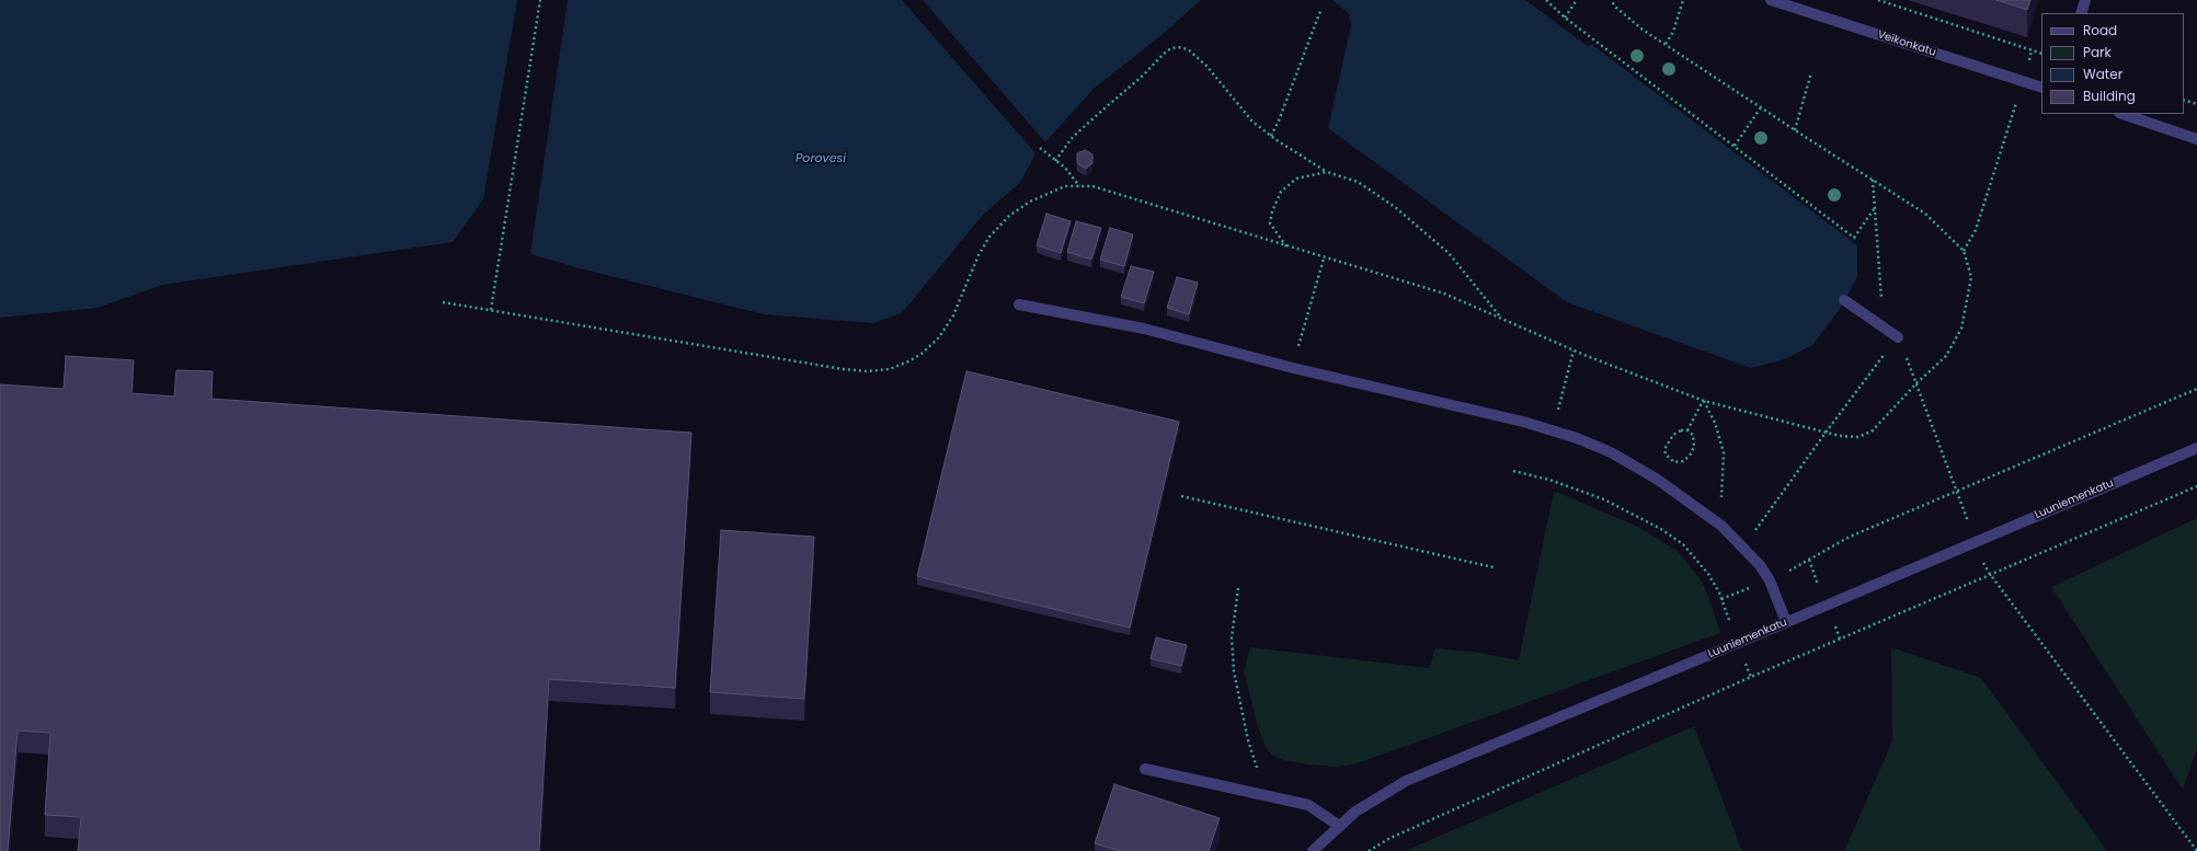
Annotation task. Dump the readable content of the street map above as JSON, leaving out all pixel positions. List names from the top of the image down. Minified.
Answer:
{"streets":{"street":["Veikonkatu","Luuniemenkatu"]},"water":["Porovesi"],"legend":["Road","Park","Water","Building"]}
